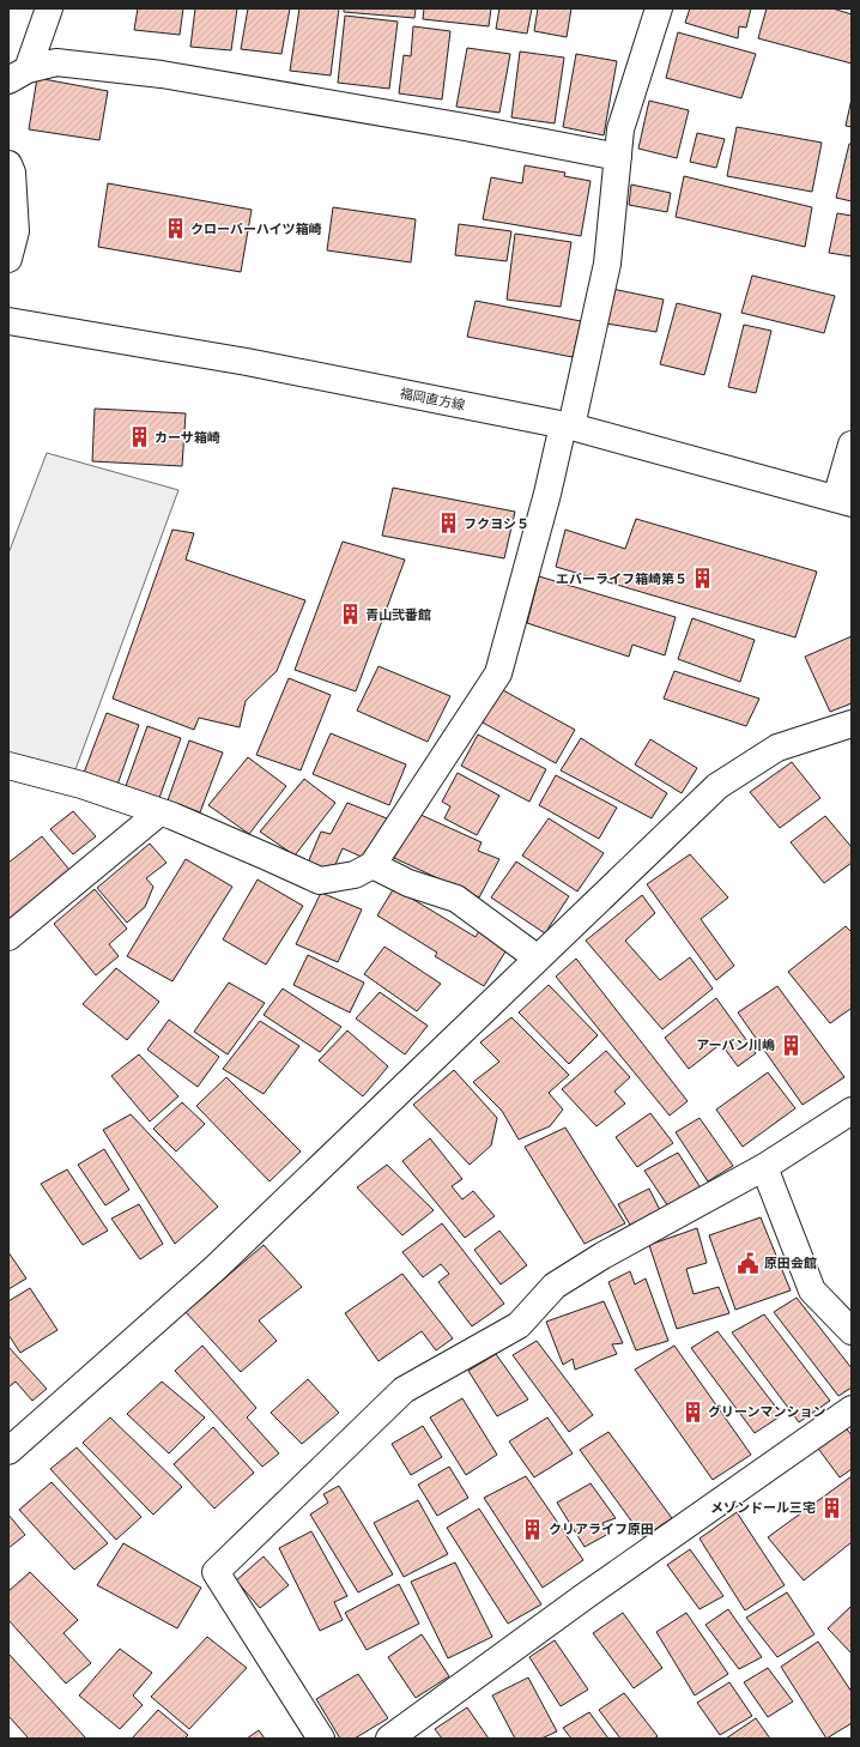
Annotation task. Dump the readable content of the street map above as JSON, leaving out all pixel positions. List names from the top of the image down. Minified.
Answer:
{"streets":{"street":["福岡直方線"]},"places":{"building":["クローバーハイツ箱崎","カーサ箱崎","フクヨシ５","エバーライフ箱崎第５","青山弐番館","アーバン川嶋","グリーンマンション","メゾンドール三宅","クリアライフ原田"],"public building":["原田会館"]}}
